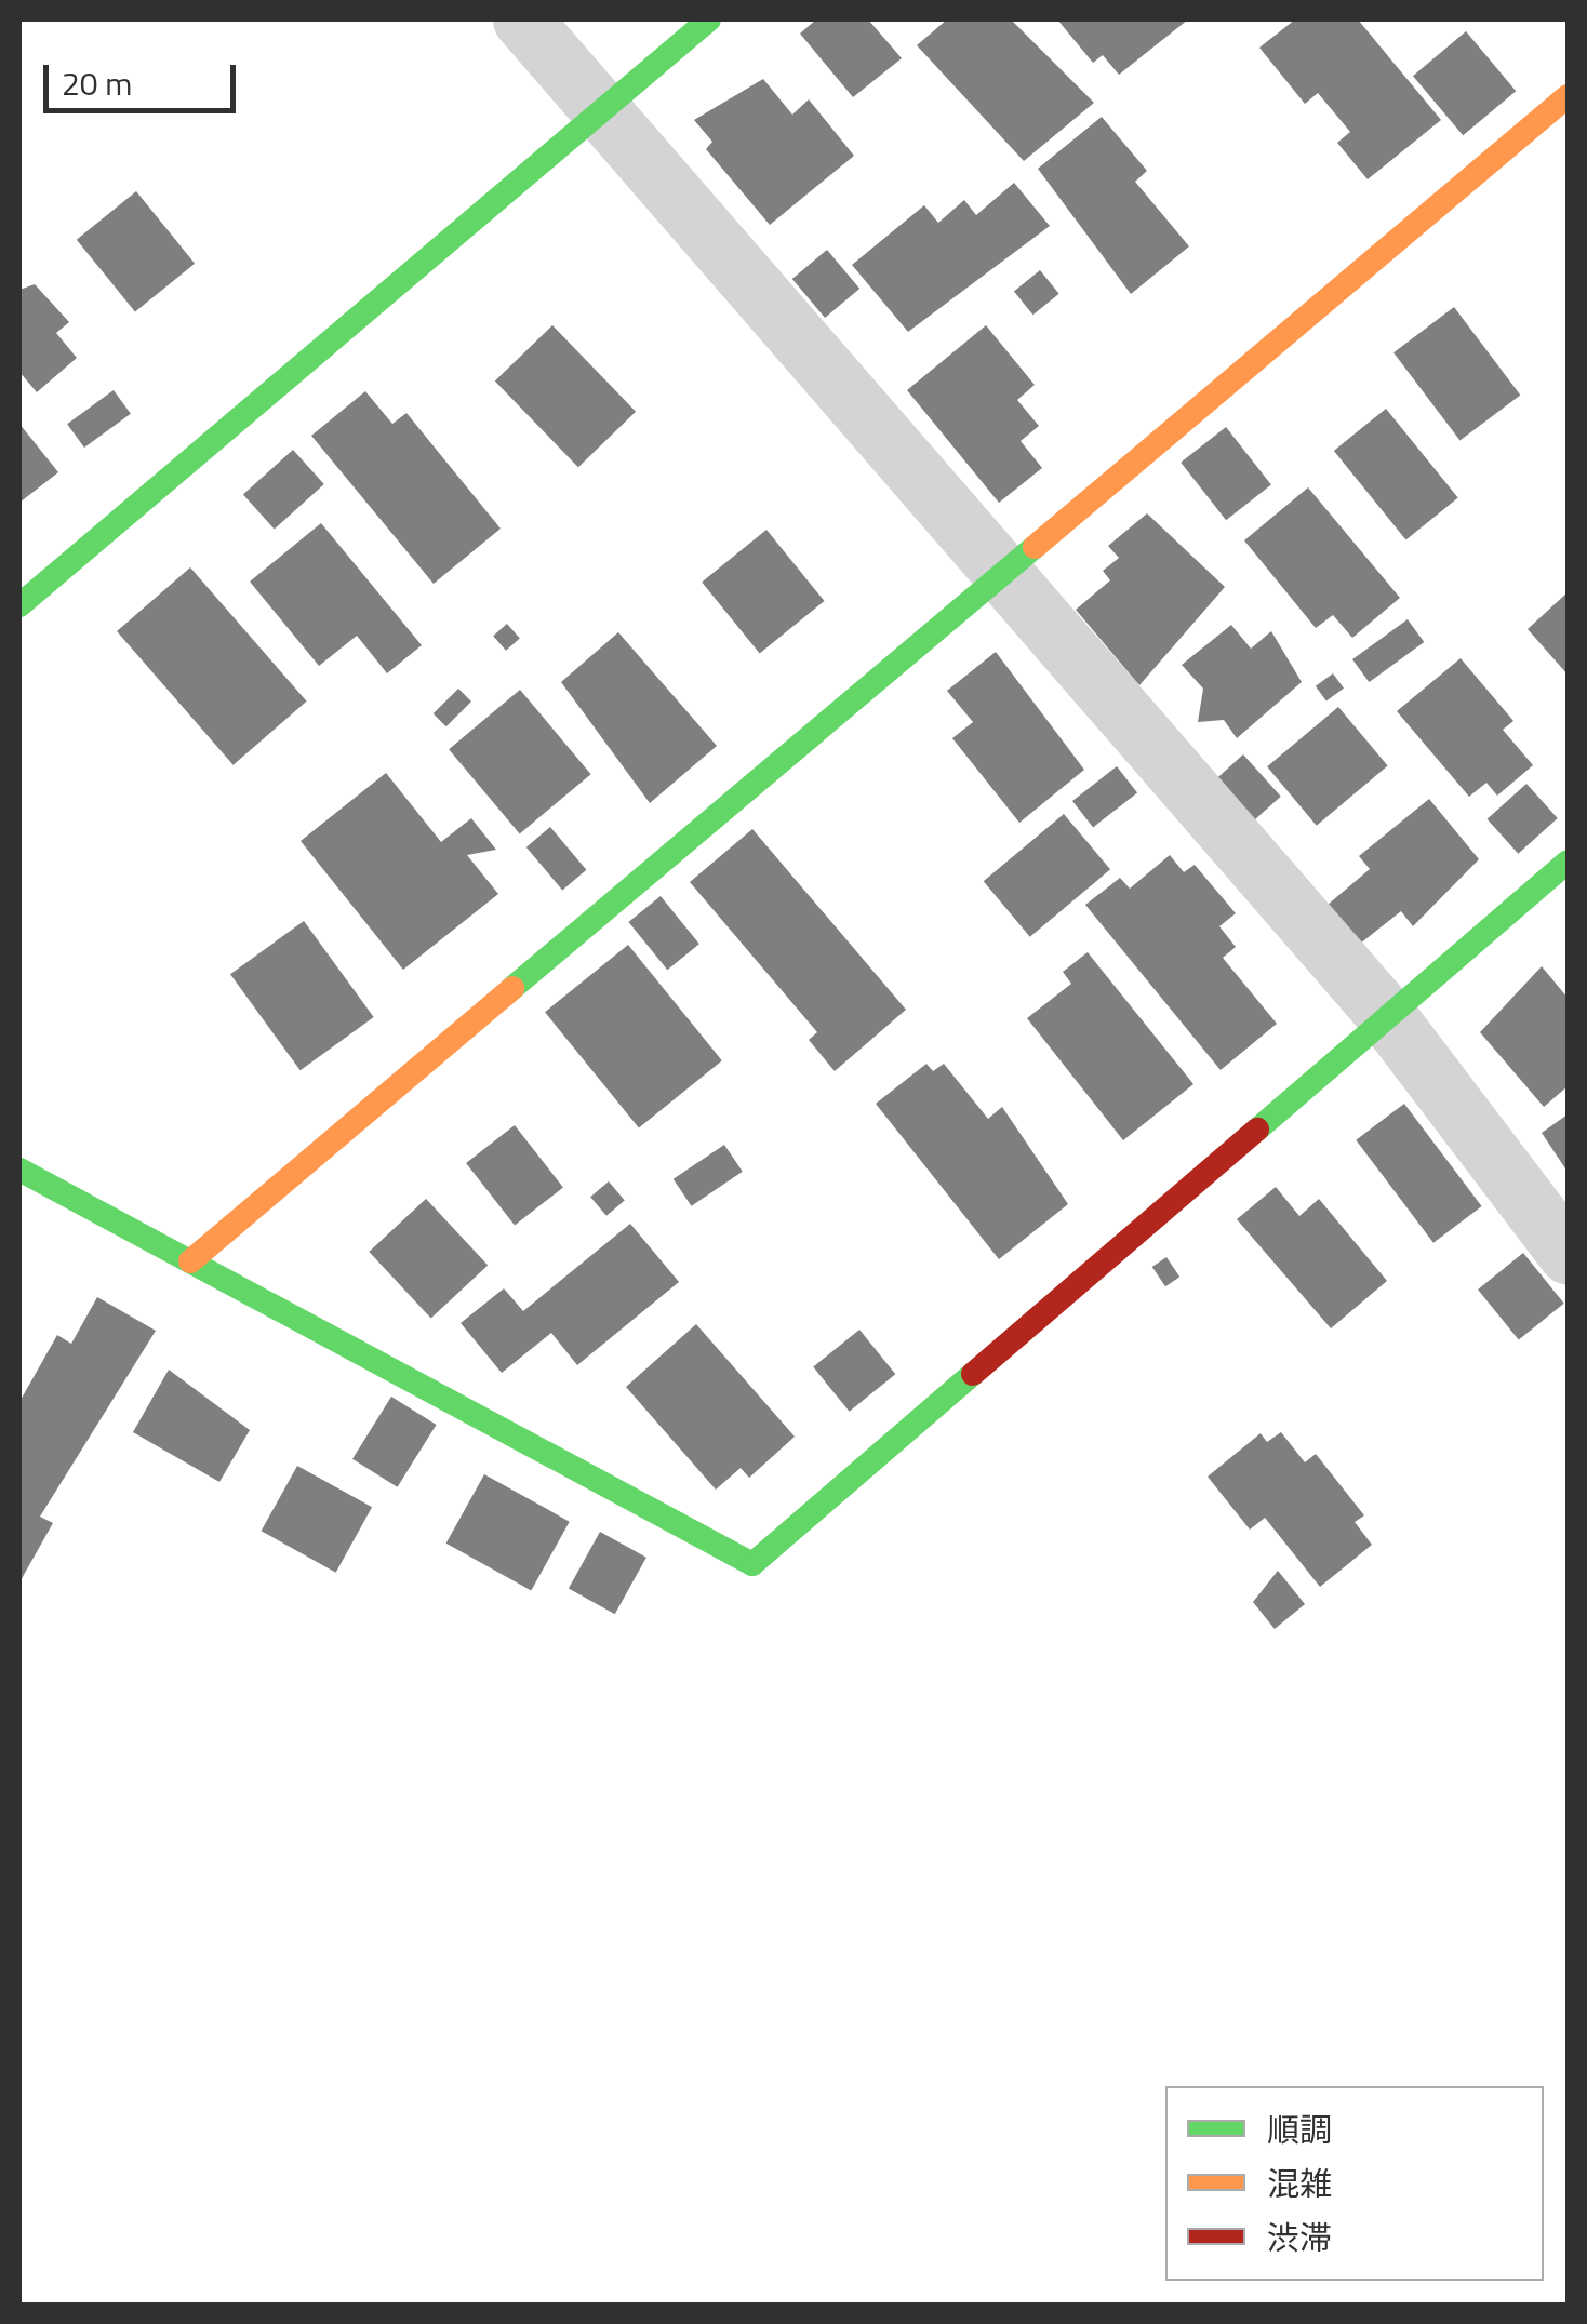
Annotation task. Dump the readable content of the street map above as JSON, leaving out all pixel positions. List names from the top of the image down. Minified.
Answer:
{"legend":["順調","混雑","渋滞"],"scale_bar":"20 m"}
